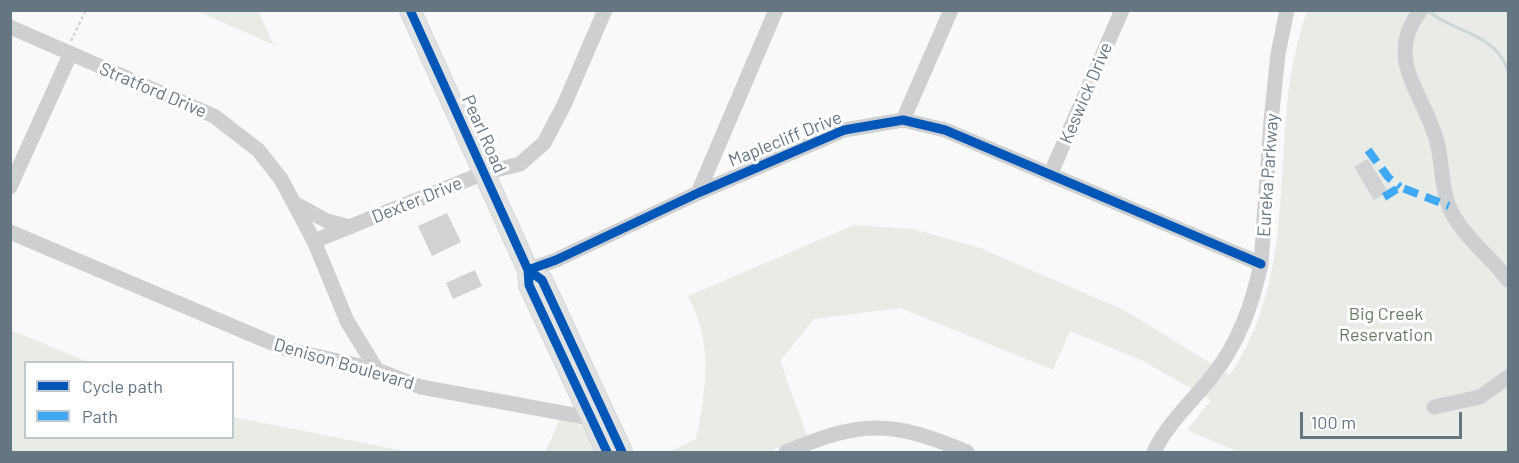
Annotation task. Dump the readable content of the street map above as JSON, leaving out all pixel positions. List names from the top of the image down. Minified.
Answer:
{"streets":{"main road":["Pearl Road"],"street":["Stratford Drive","Keswick Drive","Maplecliff Drive","Eureka Parkway","Dexter Drive","Denison Boulevard"]},"crossings":[["Stratford Drive","Dexter Drive"],["Stratford Drive","Denison Boulevard"],["Keswick Drive","Maplecliff Drive"],["Pearl Road","Maplecliff Drive"],["Pearl Road","Dexter Drive"],["Pearl Road","Denison Boulevard"],["Maplecliff Drive","Eureka Parkway"]],"parks":["Big Creek Reservation"],"legend":["Cycle path","Path"],"scale_bar":"100 m"}
